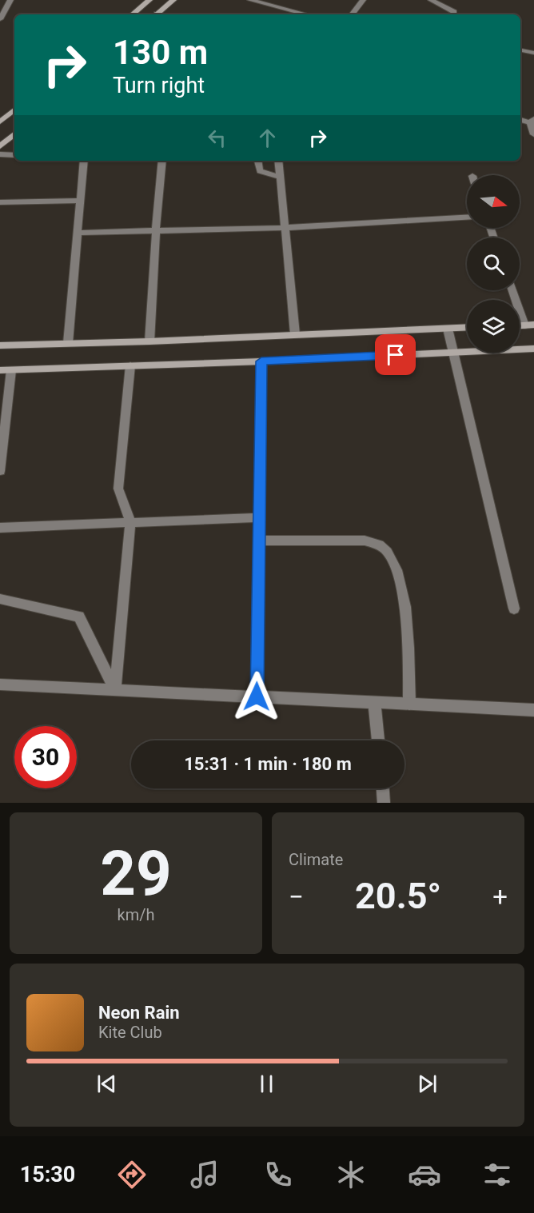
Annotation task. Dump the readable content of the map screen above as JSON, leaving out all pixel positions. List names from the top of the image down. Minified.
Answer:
{"north":"right","page":{"turn":["130 m","Turn right"],"limit":"30","trip":"15:31 · 1 min · 180 m","tile":[["29","km/h"],"Climate"],"heat":["−","20.5°","+"],"song":["Neon Rain","Kite Club"],"tabs":"15:30"}}
